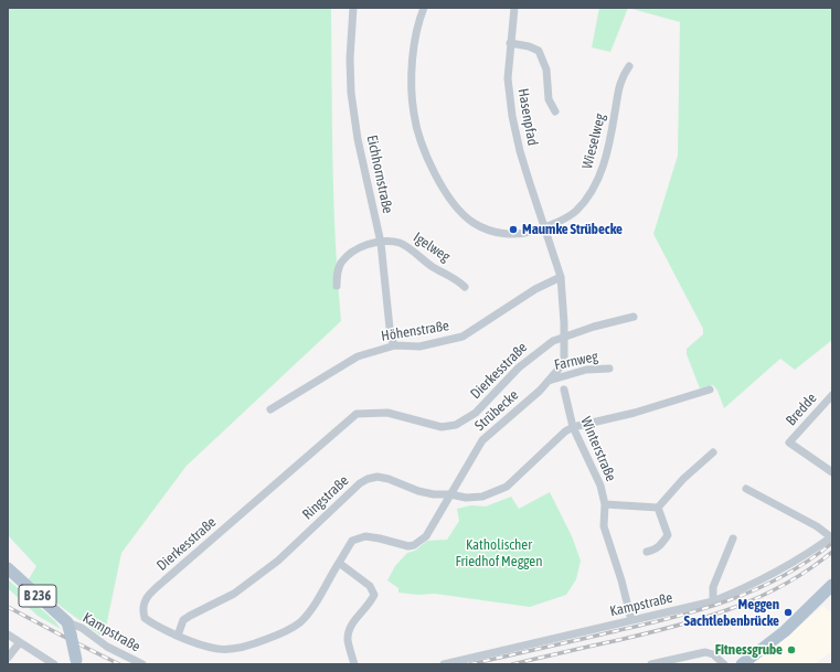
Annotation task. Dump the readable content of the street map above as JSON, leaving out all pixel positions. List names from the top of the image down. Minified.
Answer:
{"streets":{"main road":["B 236"],"street":["Hasenpfad","Wieselweg","Eichhornstraße","Igelweg","Höhenstraße","Farnweg","Dierkesstraße","Bredde","Strübecke","Winterstraße","Ringstraße","Kampstraße"]},"crossings":[["Hasenpfad","Wieselweg"],["Hasenpfad","Strübecke"],["Wieselweg","Strübecke"],["Eichhornstraße","Igelweg"],["Eichhornstraße","Höhenstraße"],["Höhenstraße","Strübecke"],["Farnweg","Strübecke"],["Dierkesstraße","Strübecke"],["Dierkesstraße","Ringstraße"],["Strübecke","Ringstraße"],["Winterstraße","Ringstraße"],["Winterstraße","Kampstraße"],["B 236","Kampstraße"]],"parks":["Katholischer Friedhof Meggen"],"places":["Maumke Strübecke","Meggen Sachtlebenbrücke","Fitnessgrube"]}
